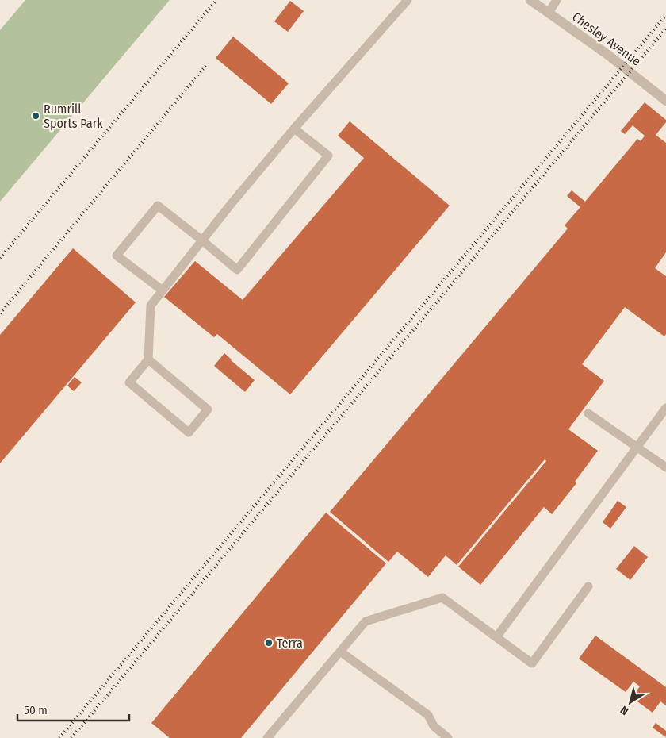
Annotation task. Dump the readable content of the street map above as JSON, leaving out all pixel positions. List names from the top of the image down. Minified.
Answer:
{"streets":{"street":["Chesley Avenue"]},"places":["Rumrill Sports Park","Terra"],"scale_bar":"50 m","north":"bottom left"}
